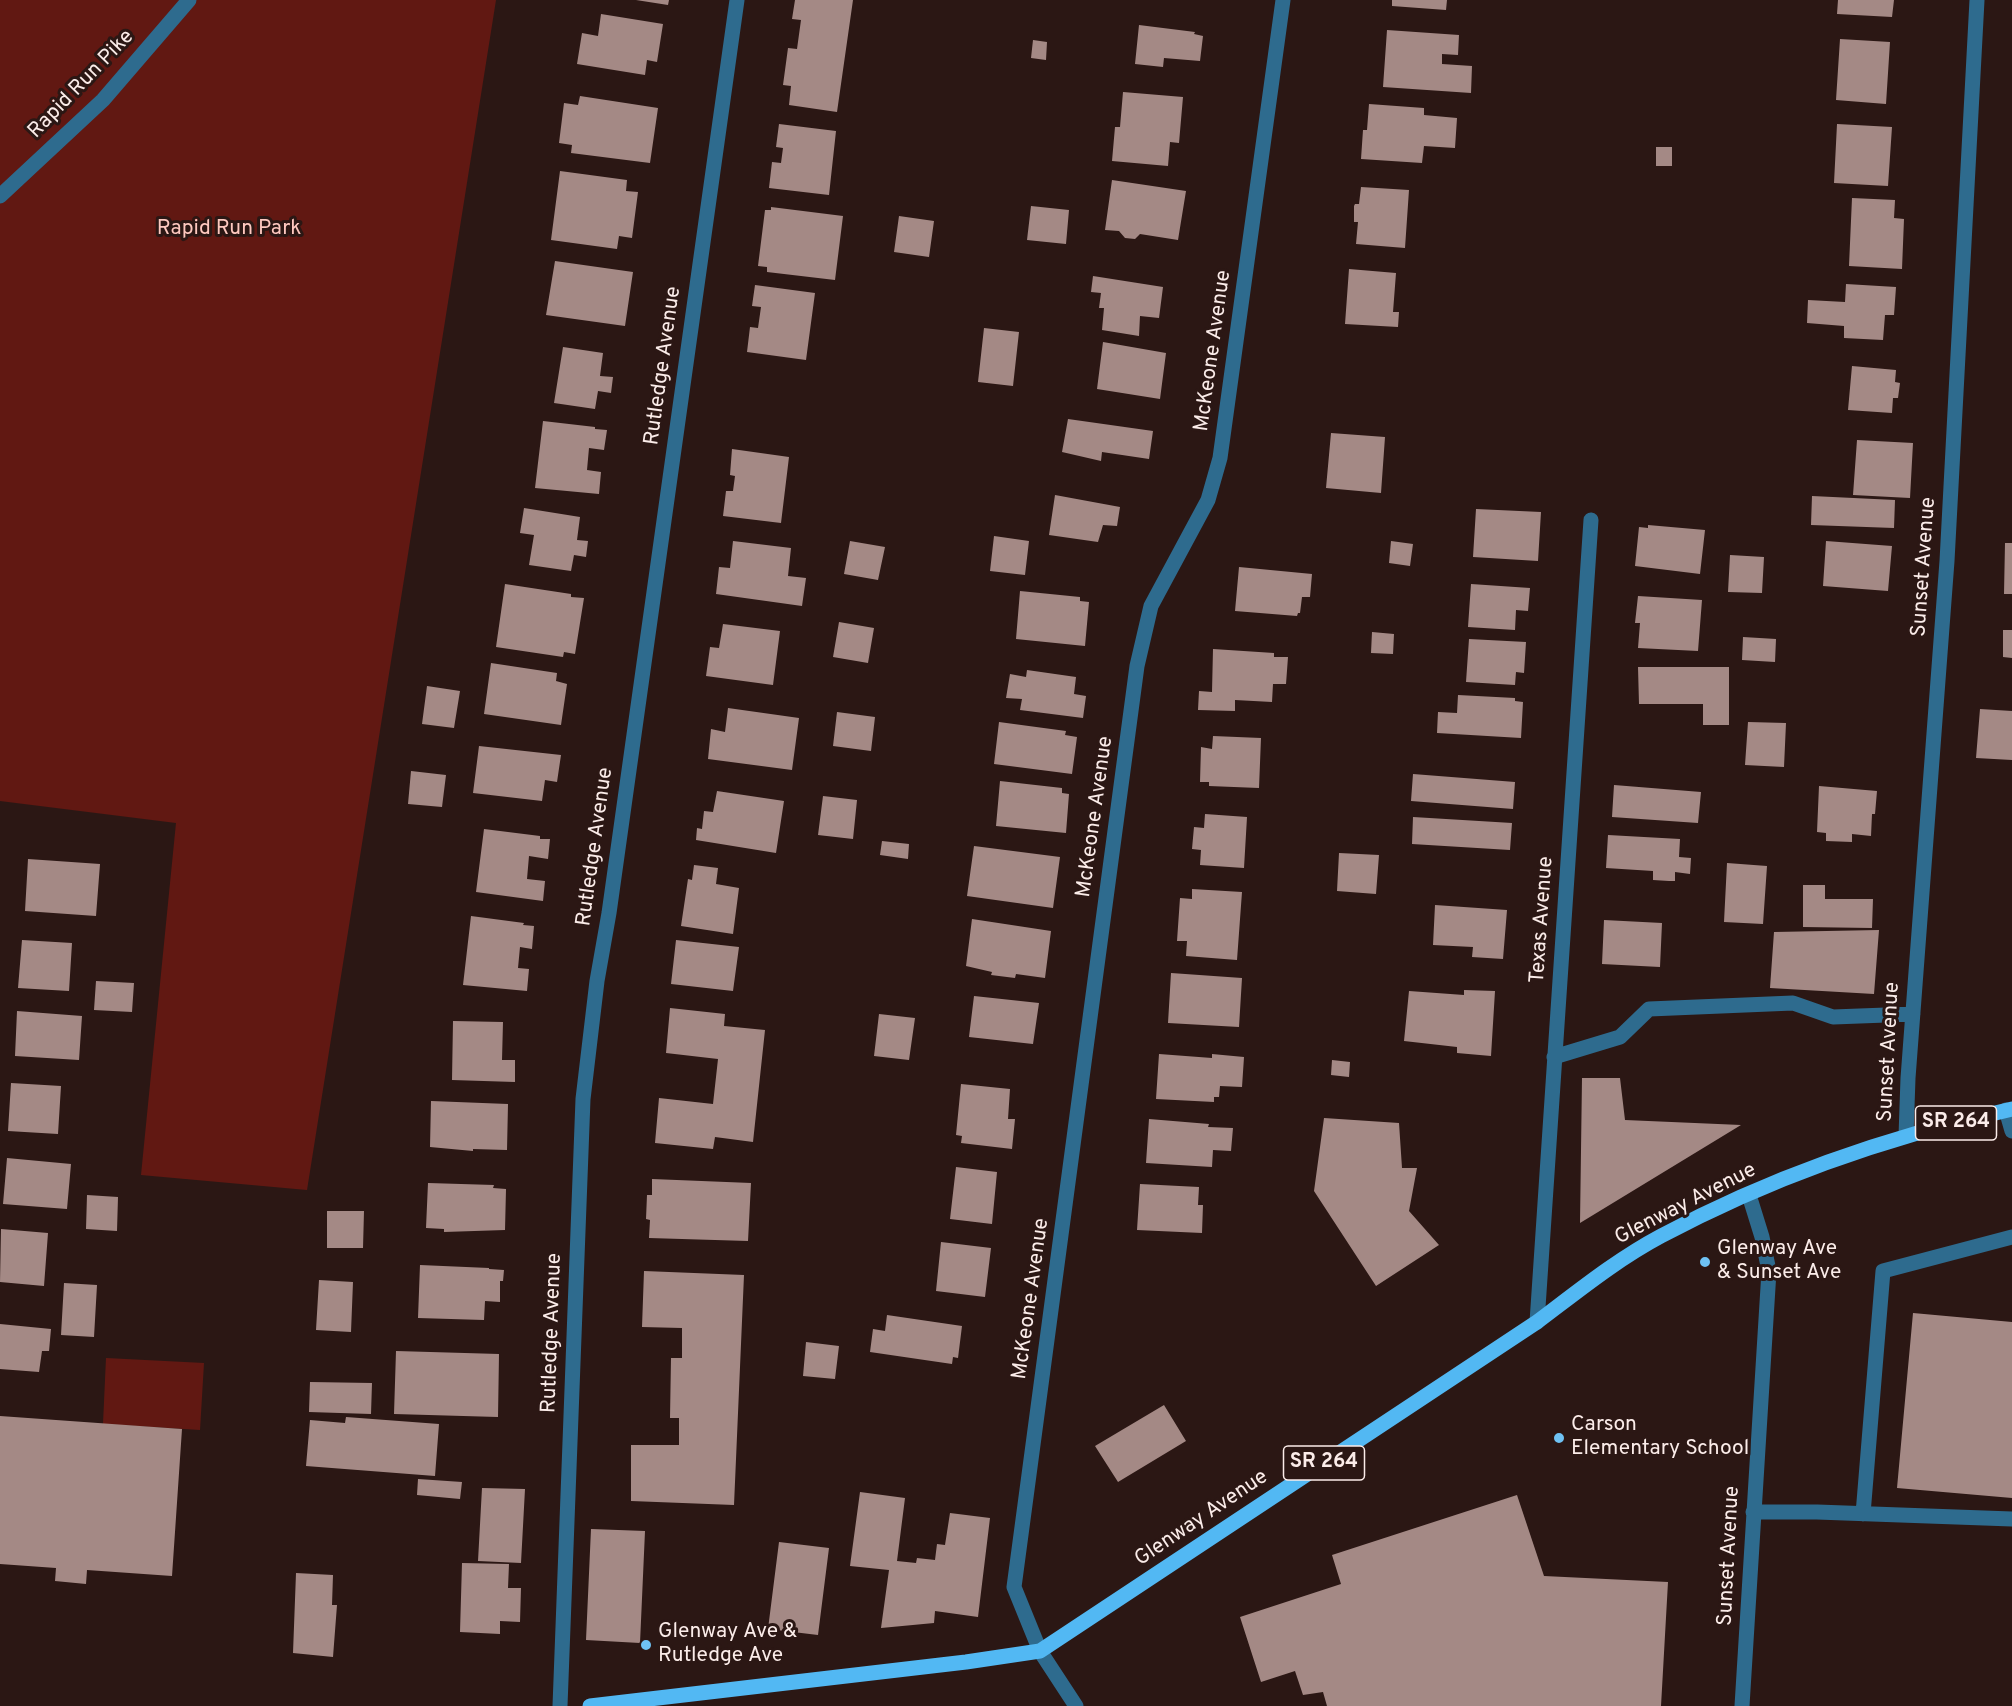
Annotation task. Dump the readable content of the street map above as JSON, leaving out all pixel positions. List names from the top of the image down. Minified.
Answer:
{"streets":{"main road":["SR 264","Glenway Avenue"],"street":["Rapid Run Pike","McKeone Avenue","Rutledge Avenue","Sunset Avenue","Texas Avenue"]},"crossings":[["McKeone Avenue","Glenway Avenue"],["Sunset Avenue","Glenway Avenue"],["Texas Avenue","Glenway Avenue"]],"parks":["Rapid Run Park"],"places":["Glenway Ave & Sunset Ave","Carson Elementary School","Glenway Ave & Rutledge Ave"]}
